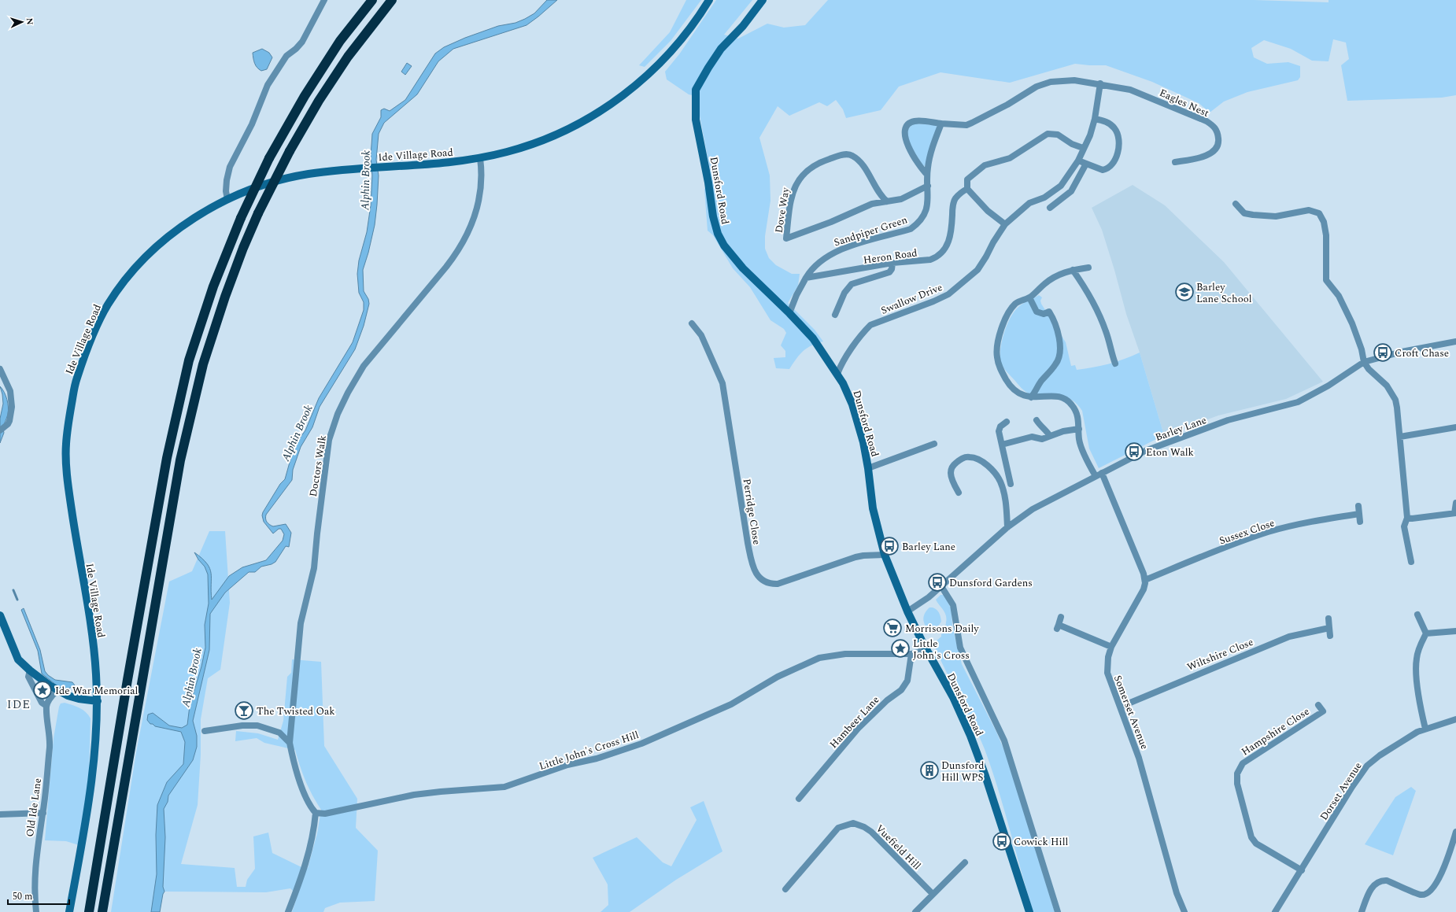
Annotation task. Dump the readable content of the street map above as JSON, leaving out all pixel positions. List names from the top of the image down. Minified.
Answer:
{"streets":{"street":["Eagles Nest","Ide Village Road","Dunsford Road","Dove Way","Sandpiper Green","Heron Road","Swallow Drive","Barley Lane","Doctors Walk","Perridge Close","Sussex Close","Wiltshire Close","Somerset Avenue","Hambeer Lane","Hampshire Close","Little John's Cross Hill","Dorset Avenue","Old Ide Lane","Vuefield Hill"]},"crossings":[["Eagles Nest","Swallow Drive"],["Ide Village Road","Doctors Walk"],["Dunsford Road","Swallow Drive"],["Dunsford Road","Barley Lane"],["Dunsford Road","Perridge Close"],["Dunsford Road","Little John's Cross Hill"],["Dove Way","Sandpiper Green"],["Sandpiper Green","Heron Road"],["Sussex Close","Somerset Avenue"],["Wiltshire Close","Somerset Avenue"],["Hambeer Lane","Little John's Cross Hill"],["Hampshire Close","Dorset Avenue"]],"districts":["IDE"],"water":["Alphin Brook"],"places":{"school or university":["Barley Lane School"],"bus stop":["Croft Chase","Eton Walk","Barley Lane","Dunsford Gardens","Cowick Hill"],"supermarket":["Morrisons Daily"],"place":["Little John's Cross","Ide War Memorial"],"bar":["The Twisted Oak"],"building":["Dunsford Hill WPS"]},"scale_bar":"50 m","north":"right"}
